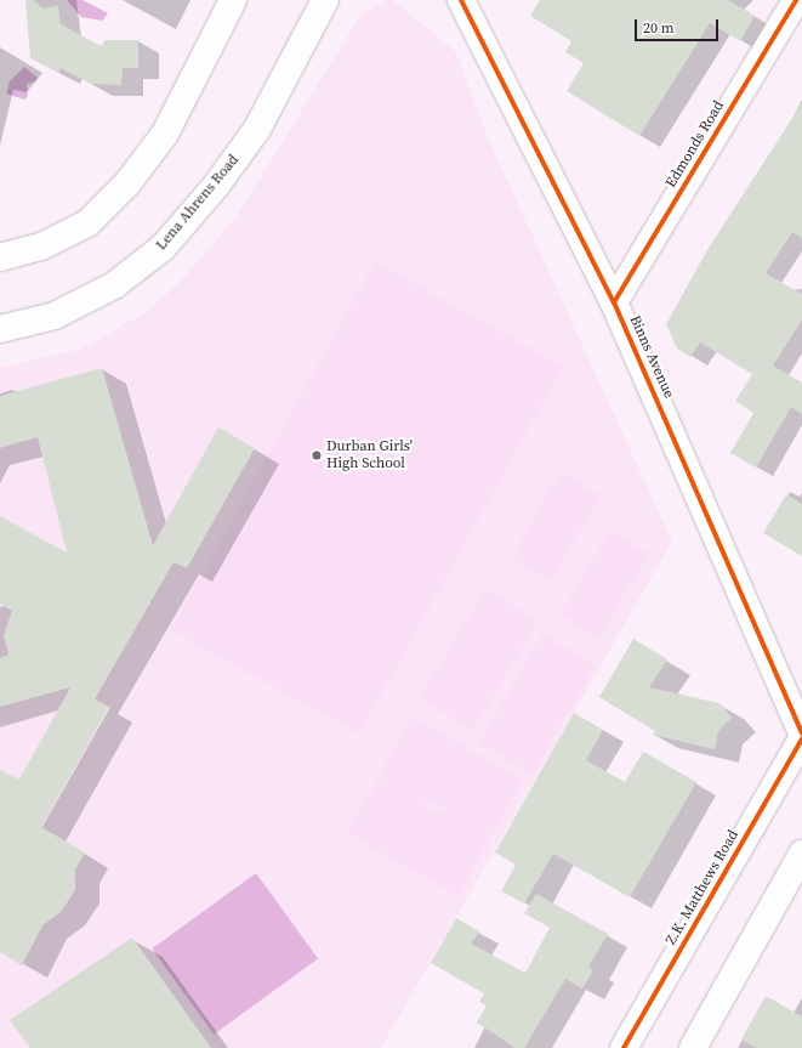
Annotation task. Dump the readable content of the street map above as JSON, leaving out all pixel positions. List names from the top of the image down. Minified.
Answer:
{"streets":{"street":["Edmonds Road","Lena Ahrens Road","Binns Avenue","Z.K. Matthews Road"]},"crossings":[["Edmonds Road","Binns Avenue"]],"places":["Durban Girls' High School"],"scale_bar":"20 m"}
